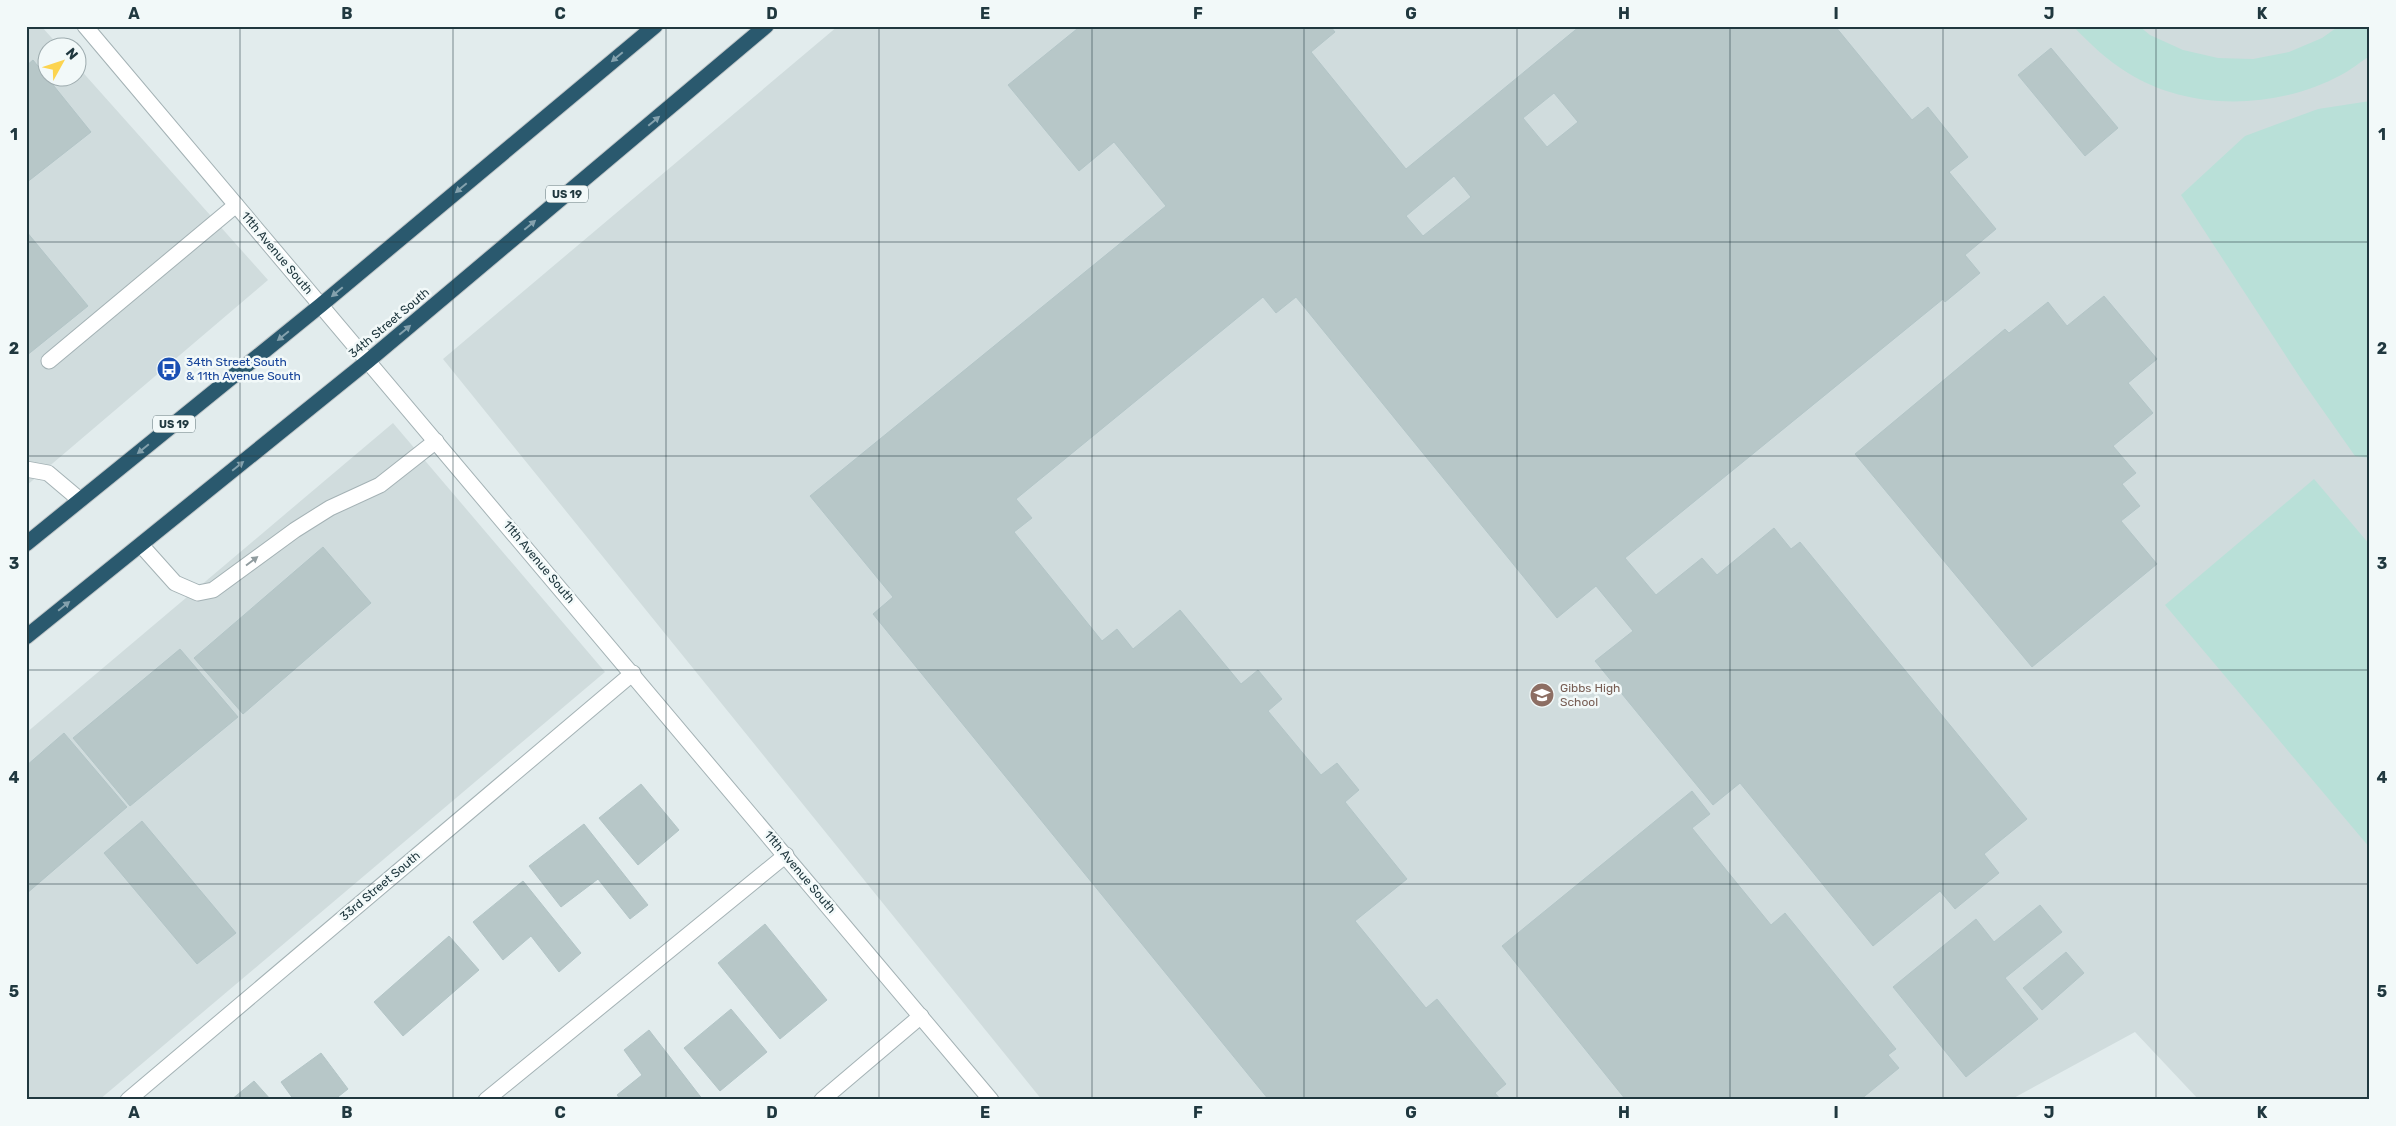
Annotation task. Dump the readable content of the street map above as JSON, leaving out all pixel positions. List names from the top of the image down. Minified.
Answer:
{"streets":{"highway":["US 19","34th Street South"],"street":["11th Avenue South","33rd Street South"]},"crossings":[["US 19","11th Avenue South"],["11th Avenue South","34th Street South"],["11th Avenue South","33rd Street South"]],"places":{"bus stop":["34th Street South & 11th Avenue South"],"school or university":["Gibbs High School"]},"north":"top right","grid":{"columns":["A","B","C","D","E","F","G","H","I","J","K"],"rows":["1","2","3","4","5"]}}
